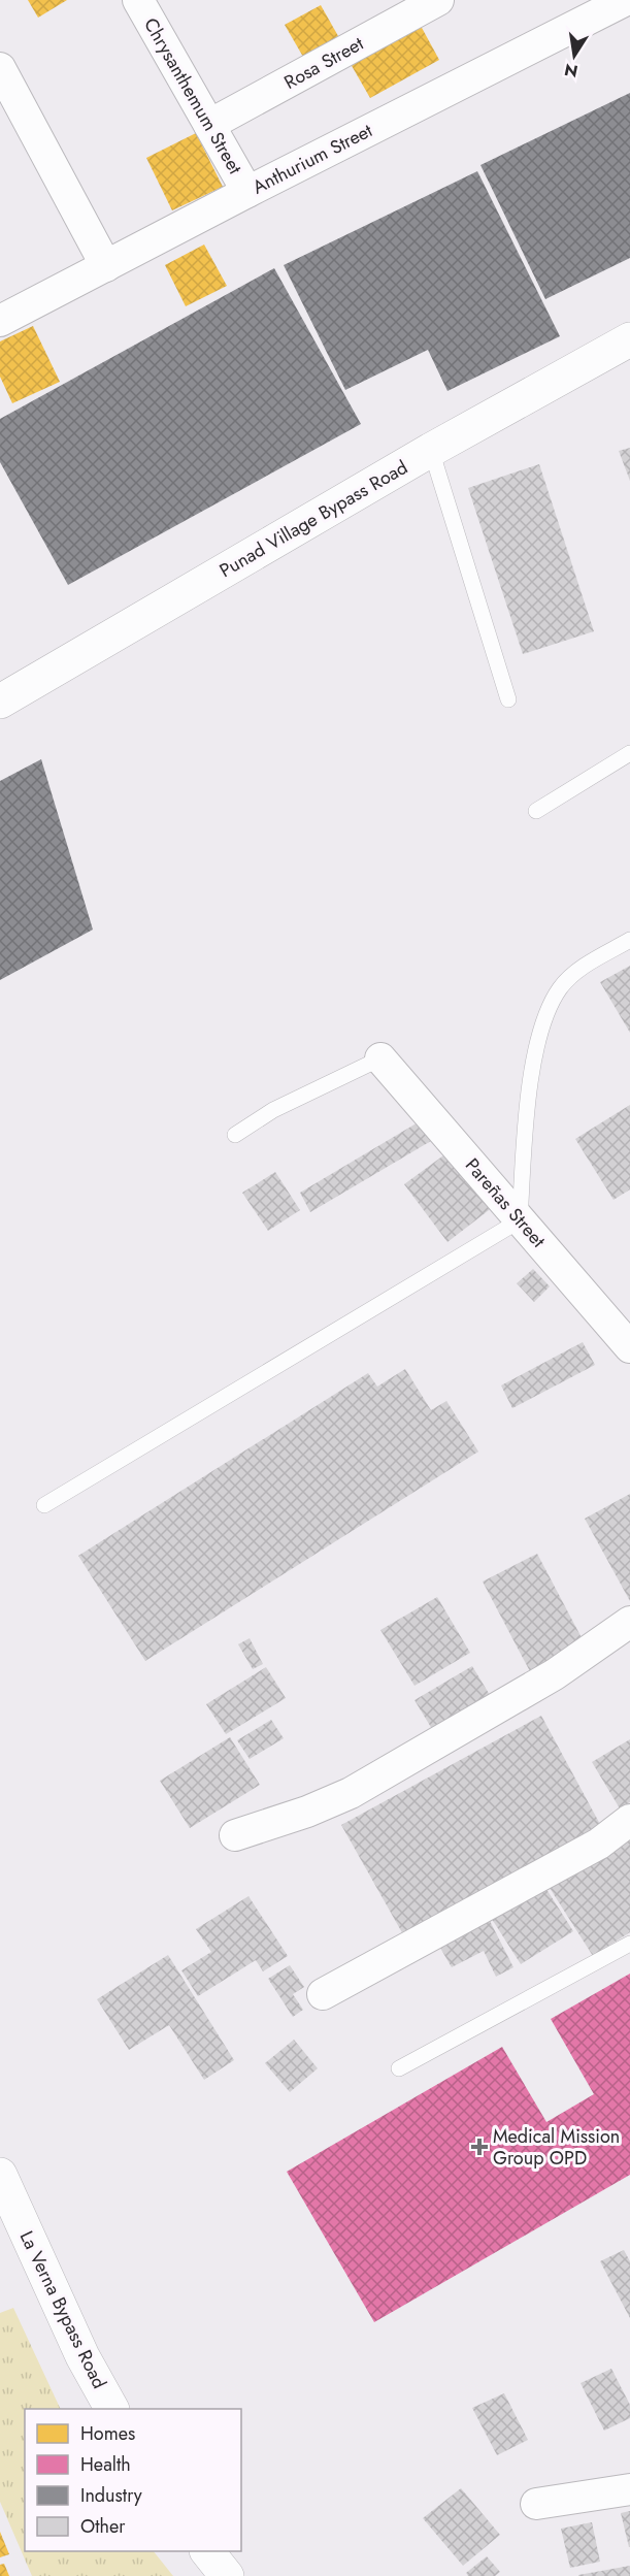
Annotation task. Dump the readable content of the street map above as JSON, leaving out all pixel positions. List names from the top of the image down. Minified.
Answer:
{"streets":{"main road":["Punad Village Bypass Road","La Verna Bypass Road"],"street":["Rosa Street","Chrysanthemum Street","Anthurium Street","Pareñas Street"]},"crossings":[["Rosa Street","Chrysanthemum Street"],["Chrysanthemum Street","Anthurium Street"]],"places":{"health":["Medical Mission Group OPD"]},"legend":["Homes","Health","Industry","Other"],"north":"bottom"}
